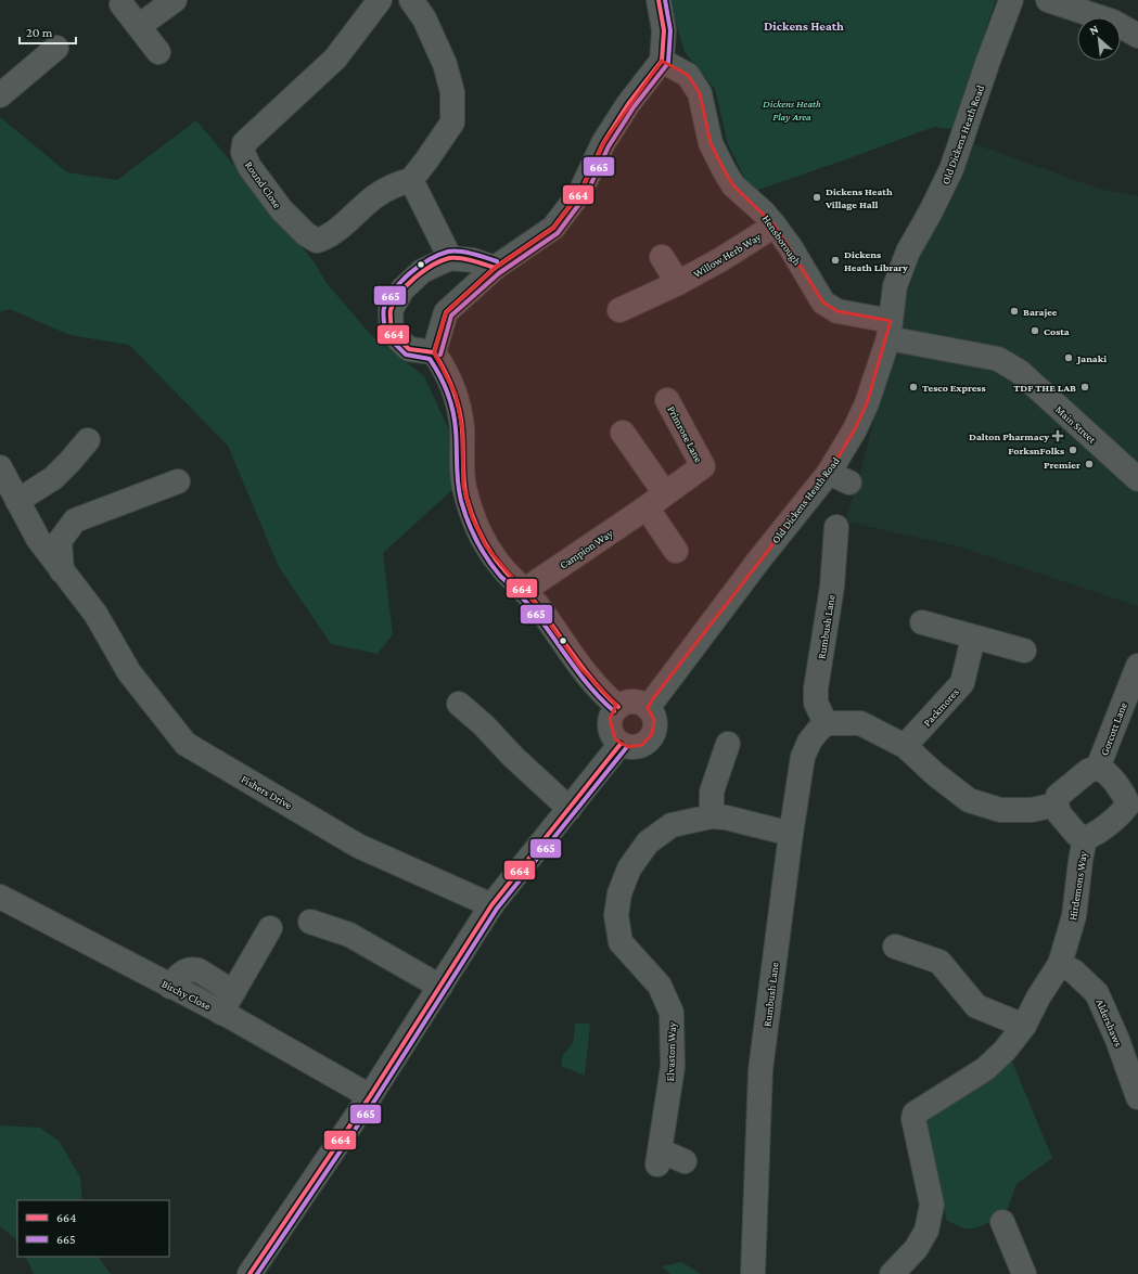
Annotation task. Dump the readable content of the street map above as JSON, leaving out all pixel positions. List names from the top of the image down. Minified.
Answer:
{"streets":{"street":["Old Dickens Heath Road","Round Close","Hensborough","Willow Herb Way","Main Street","Primrose Lane","Campion Way","Rumbush Lane","Packmores","Gorcott Lane","Fishers Drive","Hirdemons Way","Birchy Close","Aldershaws","Elvaston Way"]},"crossings":[["Old Dickens Heath Road","Hensborough"],["Old Dickens Heath Road","Main Street"],["Hensborough","Willow Herb Way"],["Hensborough","Main Street"],["Primrose Lane","Campion Way"],["Rumbush Lane","Elvaston Way"],["Gorcott Lane","Hirdemons Way"],["Hirdemons Way","Aldershaws"]],"districts":["Dickens Heath"],"parks":["Dickens Heath Play Area"],"places":{"other":["Dickens Heath Village Hall","Dickens Heath Library","Barajee","Costa","Janaki","Tesco Express","TDF THE LAB","ForksnFolks","Premier"],"health":["Dalton Pharmacy"]},"lines":["transit line 664","transit line 665"],"legend":["664","665"],"scale_bar":"20 m","north":"top left"}
